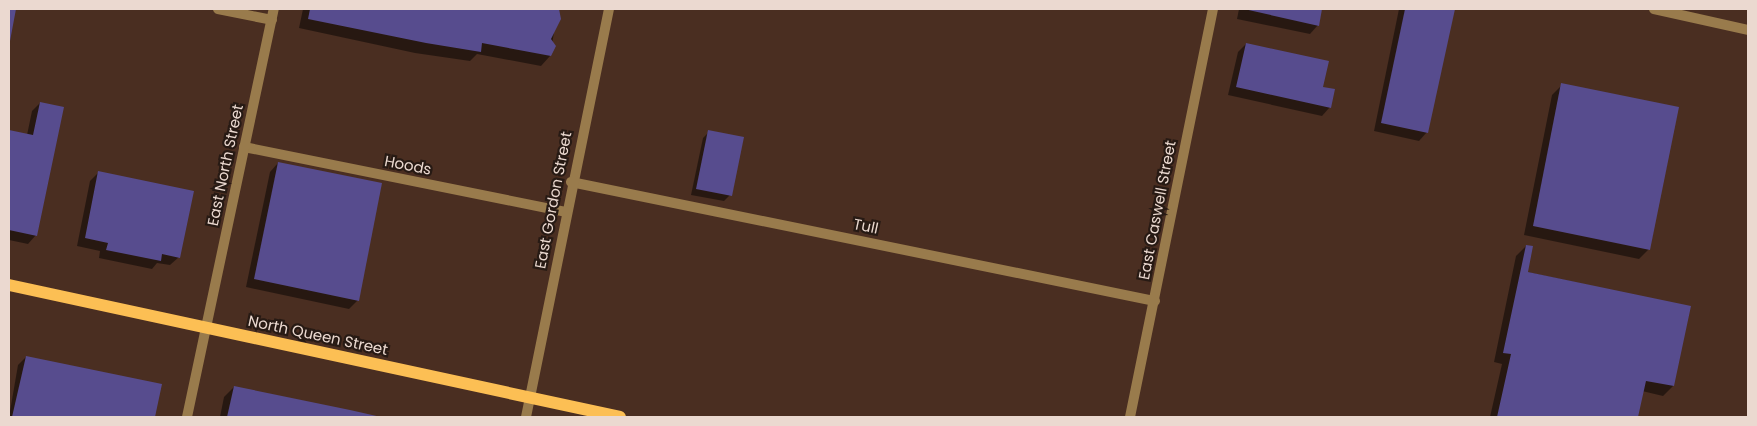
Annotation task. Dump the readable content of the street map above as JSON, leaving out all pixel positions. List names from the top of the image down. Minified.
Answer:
{"streets":{"main road":["North Queen Street"],"street":["East North Street","Hoods","East Gordon Street","East Caswell Street","Tull"]},"crossings":[["East North Street","Hoods"],["East North Street","North Queen Street"],["Hoods","East Gordon Street"],["East Gordon Street","Tull"],["East Gordon Street","North Queen Street"],["East Caswell Street","Tull"]]}
